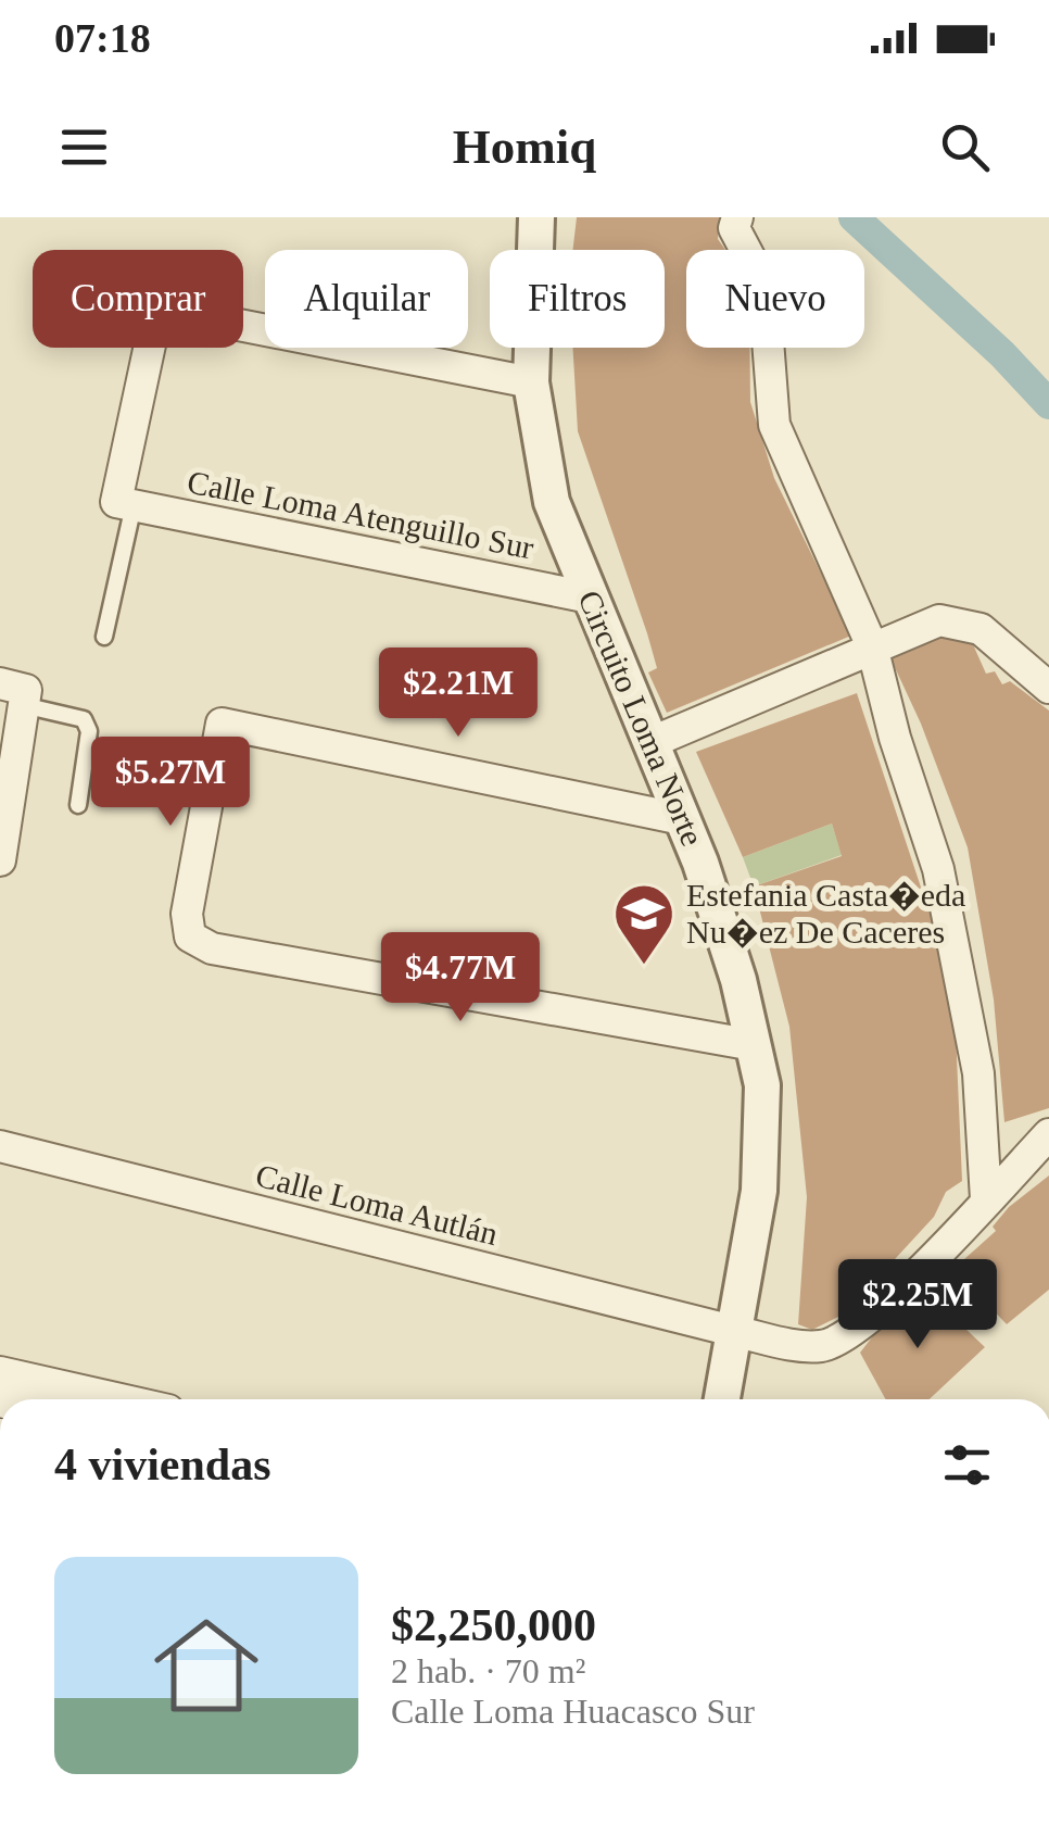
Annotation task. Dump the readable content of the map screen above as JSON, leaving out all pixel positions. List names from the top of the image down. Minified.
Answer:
{"streets":{"street":["Calle Loma Atenguillo Sur","Circuito Loma Norte","Calle Loma Autlán"]},"crossings":[["Calle Loma Atenguillo Sur","Circuito Loma Norte"],["Circuito Loma Norte","Calle Loma Autlán"]],"places":{"school or university":["Estefania Casta�eda Nu�ez De Caceres"]},"page":{"status":"07:18","header":"Homiq","chip":["Comprar","Alquilar","Filtros","Nuevo"],"price":["$2.21M","$5.27M","$4.77M","$2.25M"],"heading":"4 viviendas","list":[{"name":"$2,250,000","note":"2 hab. · 70 m² · Calle Loma Huacasco Sur"}]}}
